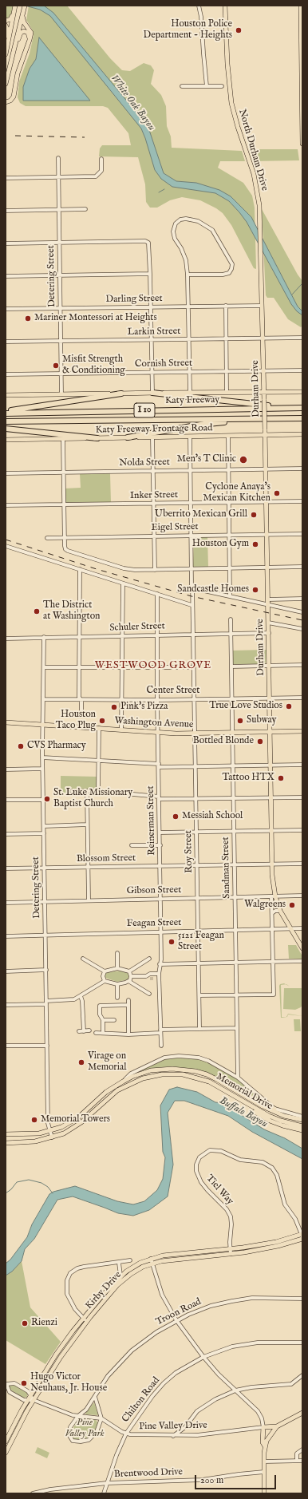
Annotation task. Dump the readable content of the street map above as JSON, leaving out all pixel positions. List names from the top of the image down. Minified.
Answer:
{"streets":{"highway":["Katy Freeway","I 10"],"main road":["North Durham Drive","Durham Drive","Katy Freeway Frontage Road","Washington Avenue","Memorial Drive","Kirby Drive"],"street":["Detering Street","Darling Street","Larkin Street","Cornish Street","Nolda Street","Inker Street","Eigel Street","Schuler Street","Center Street","Reinerman Street","Roy Street","Blossom Street","Sandman Street","Gibson Street","Feagan Street","Tiel Way","Troon Road","Chilton Road","Pine Valley Drive","Brentwood Drive"]},"crossings":[["North Durham Drive","Darling Street"],["North Durham Drive","Larkin Street"],["North Durham Drive","Durham Drive"],["Detering Street","Darling Street"],["Detering Street","Larkin Street"],["Detering Street","Cornish Street"],["Detering Street","Schuler Street"],["Detering Street","Center Street"],["Detering Street","Washington Avenue"],["Detering Street","Blossom Street"],["Detering Street","Gibson Street"],["Detering Street","Feagan Street"],["Detering Street","Memorial Drive"],["Larkin Street","Durham Drive"],["Cornish Street","Durham Drive"],["Durham Drive","Katy Freeway Frontage Road"],["Durham Drive","Nolda Street"],["Durham Drive","Inker Street"],["Durham Drive","Eigel Street"],["Durham Drive","Schuler Street"],["Durham Drive","Center Street"],["Durham Drive","Washington Avenue"],["Durham Drive","Blossom Street"],["Durham Drive","Gibson Street"],["Durham Drive","Feagan Street"],["Katy Freeway Frontage Road","Roy Street"],["Nolda Street","Roy Street"],["Inker Street","Roy Street"],["Eigel Street","Roy Street"],["Schuler Street","Reinerman Street"],["Schuler Street","Roy Street"],["Schuler Street","Sandman Street"],["Center Street","Reinerman Street"],["Center Street","Roy Street"],["Center Street","Sandman Street"],["Washington Avenue","Reinerman Street"],["Washington Avenue","Roy Street"],["Washington Avenue","Sandman Street"],["Reinerman Street","Blossom Street"],["Reinerman Street","Gibson Street"],["Reinerman Street","Feagan Street"],["Roy Street","Blossom Street"],["Roy Street","Gibson Street"],["Roy Street","Feagan Street"],["Blossom Street","Sandman Street"],["Sandman Street","Gibson Street"],["Sandman Street","Feagan Street"],["Sandman Street","Memorial Drive"],["Tiel Way","Kirby Drive"],["Kirby Drive","Pine Valley Drive"],["Troon Road","Pine Valley Drive"],["Chilton Road","Pine Valley Drive"],["Chilton Road","Brentwood Drive"]],"districts":["WESTWOOD GROVE"],"water":["White Oak Bayou","Buffalo Bayou"],"parks":["Pine Valley Park"],"places":["Houston Police Department - Heights","Mariner Montessori at Heights","Misfit Strength & Conditioning","Men's T Clinic","Cyclone Anaya's Mexican Kitchen","Uberrito Mexican Grill","Houston Gym","Sandcastle Homes","The District at Washington","True Love Studios","Pink's Pizza","Houston Taco Plug","Subway","Bottled Blonde","CVS Pharmacy","Tattoo HTX","St. Luke Missionary Baptist Church","Messiah School","Walgreens","5121 Feagan Street","Virage on Memorial","Memorial Towers","Rienzi","Hugo Victor Neuhaus, Jr. House"],"scale_bar":"200 m"}
